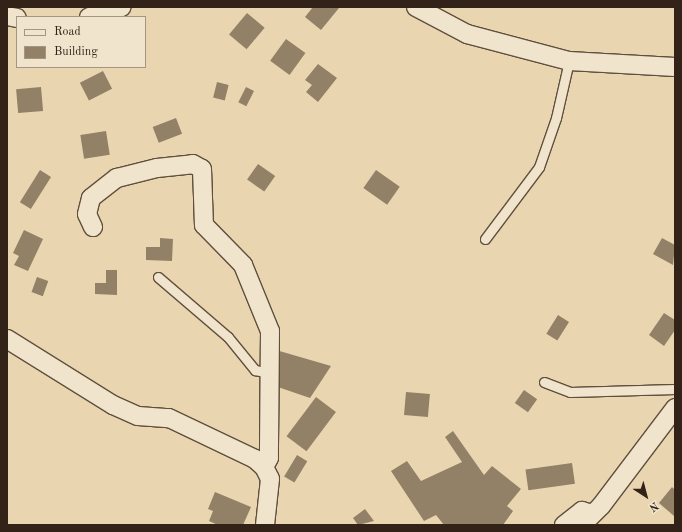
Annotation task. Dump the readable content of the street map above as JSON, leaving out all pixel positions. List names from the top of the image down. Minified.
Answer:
{"legend":["Road","Building"],"north":"bottom right"}
